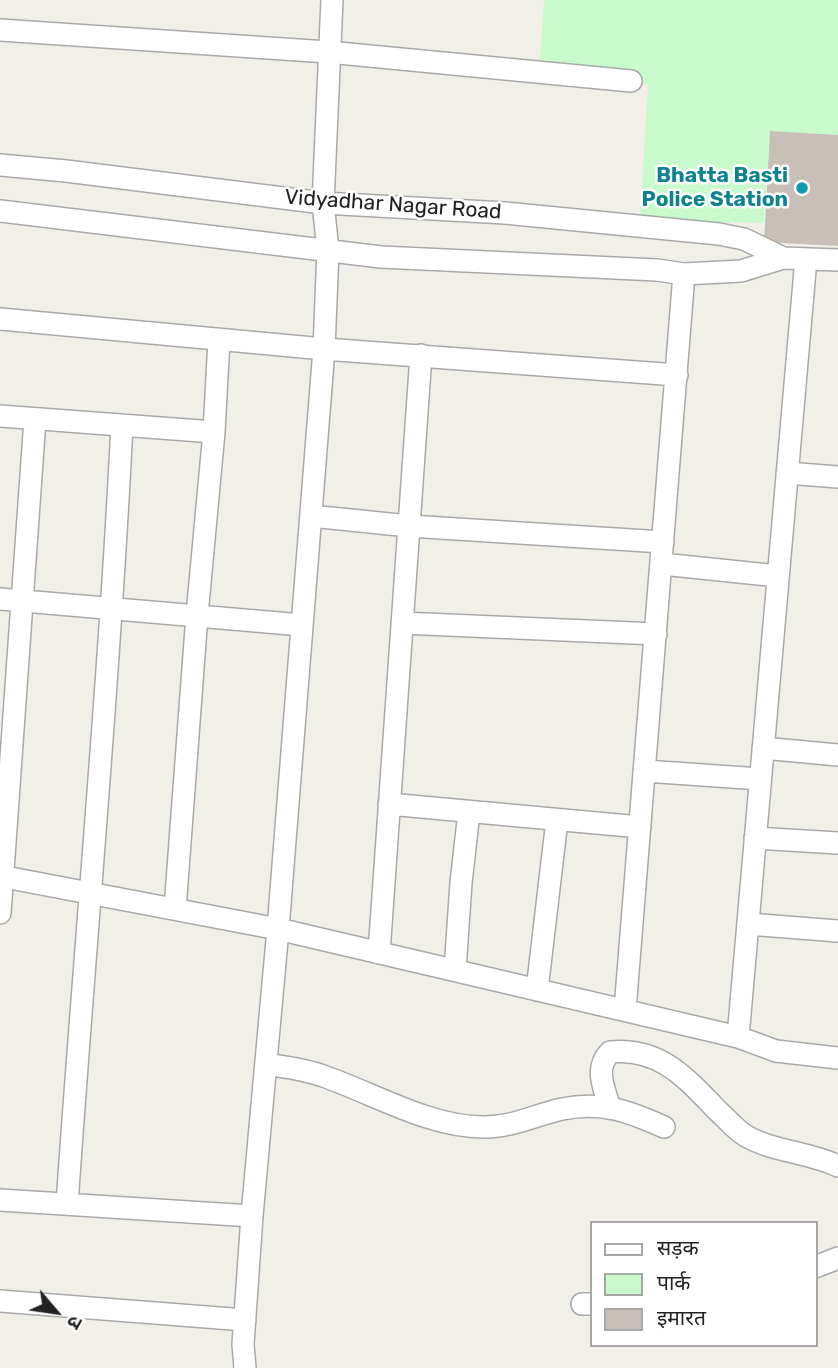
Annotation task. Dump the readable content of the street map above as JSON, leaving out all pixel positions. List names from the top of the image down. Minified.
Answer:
{"streets":{"street":["Vidyadhar Nagar Road"]},"places":["Bhatta Basti Police Station"],"legend":["सड़क","पार्क","इमारत"],"north":"bottom right"}
